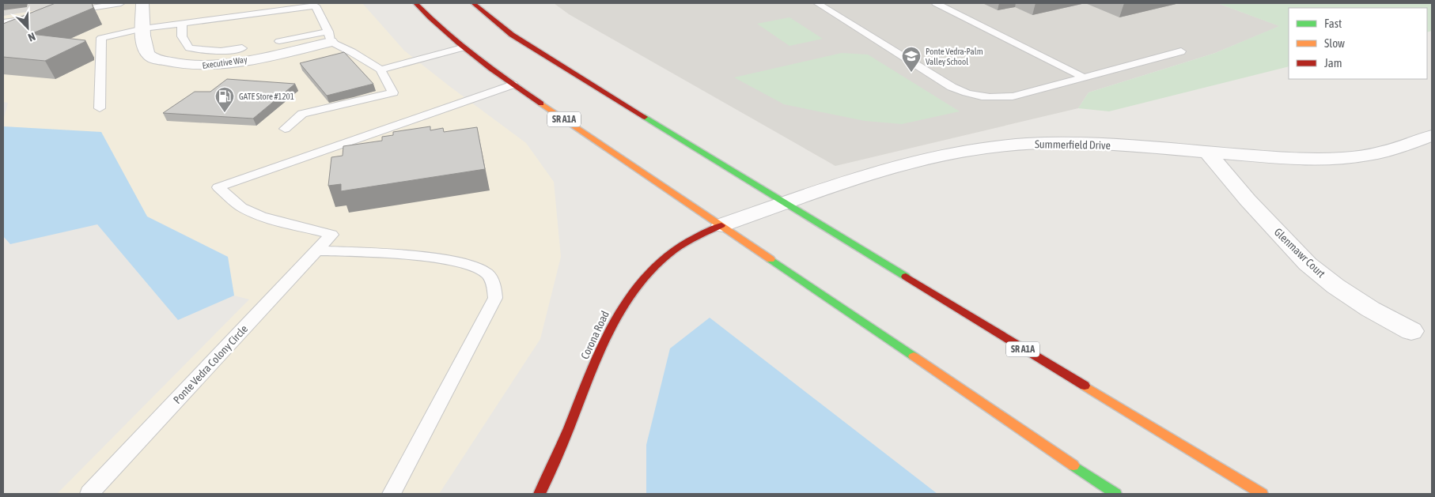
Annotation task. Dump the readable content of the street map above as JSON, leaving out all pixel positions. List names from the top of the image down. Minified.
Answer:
{"streets":{"main road":["SR A1A","Corona Road"],"street":["Executive Way","Summerfield Drive","Glenmawr Court"],"lane":["Ponte Vedra Colony Circle"]},"crossings":[["SR A1A","Summerfield Drive"],["SR A1A","Corona Road"],["SR A1A","Ponte Vedra Colony Circle"],["Summerfield Drive","Glenmawr Court"],["Summerfield Drive","Corona Road"]],"places":{"school or university":["Ponte Vedra-Palm Valley School"],"fuel station":["GATE Store #1201"]},"legend":["Fast","Slow","Jam"],"north":"bottom right"}
